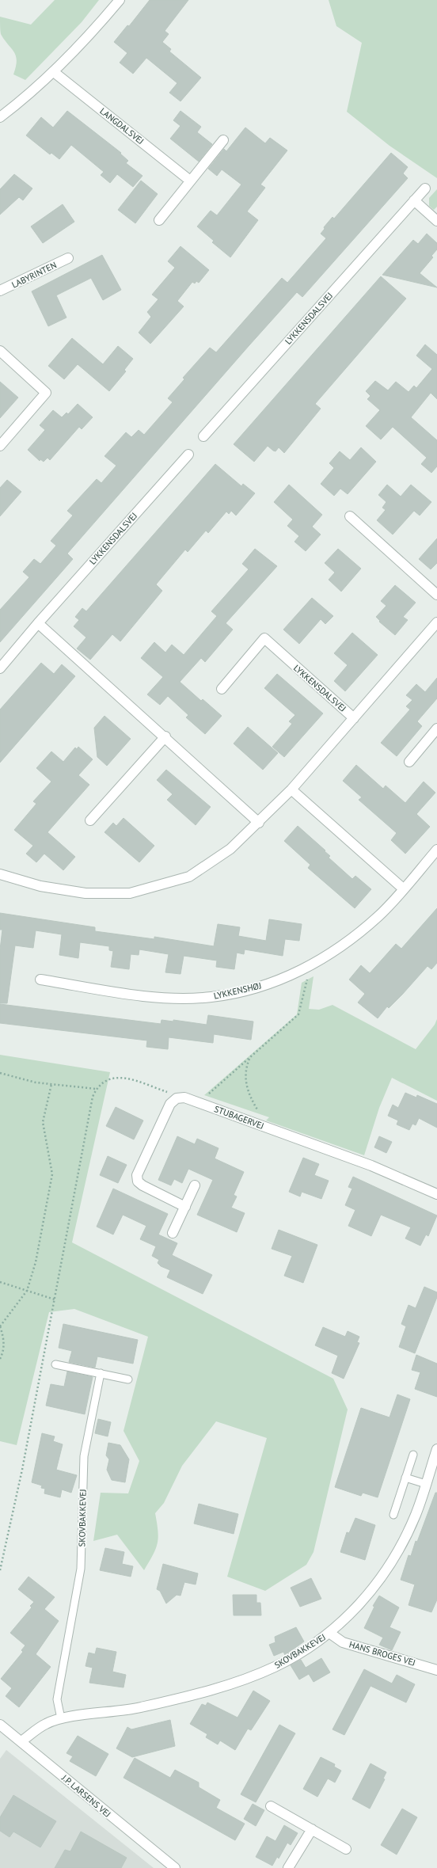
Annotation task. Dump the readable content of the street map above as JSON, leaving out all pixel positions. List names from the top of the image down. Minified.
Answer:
{"streets":{"street":["LANGDALSVEJ","LABYRINTEN","LYKKENSDALSVEJ","LYKKENSHØJ","STUBAGERVEJ","SKOVBAKKEVEJ","HANS BROGES VEJ","J.P. LARSENS VEJ"]},"crossings":[["SKOVBAKKEVEJ","HANS BROGES VEJ"],["SKOVBAKKEVEJ","J.P. LARSENS VEJ"]]}
